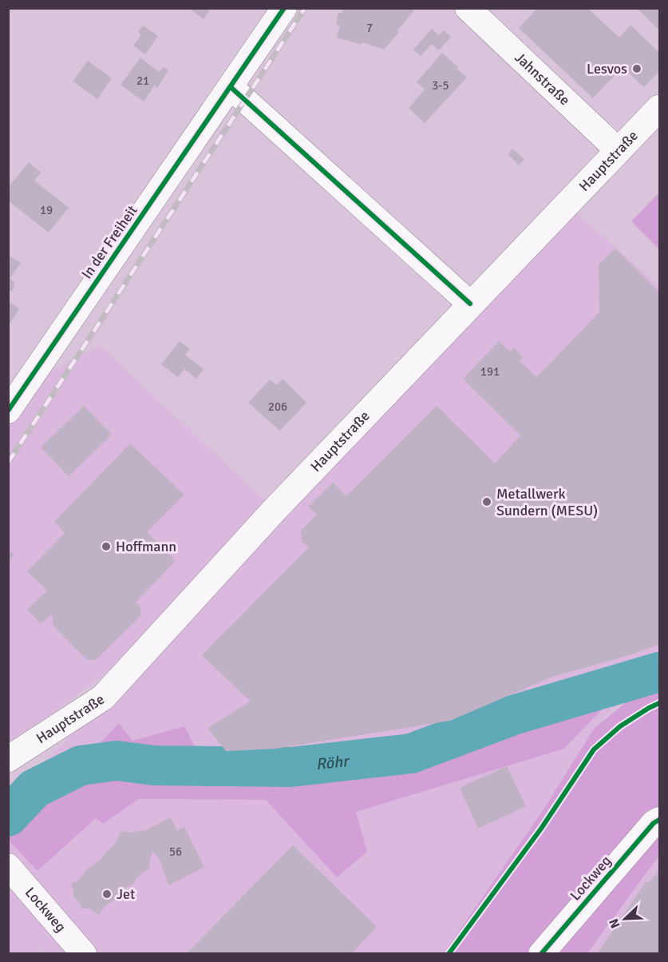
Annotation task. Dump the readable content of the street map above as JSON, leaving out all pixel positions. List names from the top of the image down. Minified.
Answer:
{"streets":{"main road":["Hauptstraße"],"street":["Jahnstraße","In der Freiheit","Lockweg"]},"crossings":[["Jahnstraße","Hauptstraße"]],"water":["Röhr"],"places":["Lesvos","Metallwerk Sundern (MESU)","Hoffmann","Jet"],"house_numbers":["7","21","3-5","19","191","206","56"],"north":"bottom left"}
